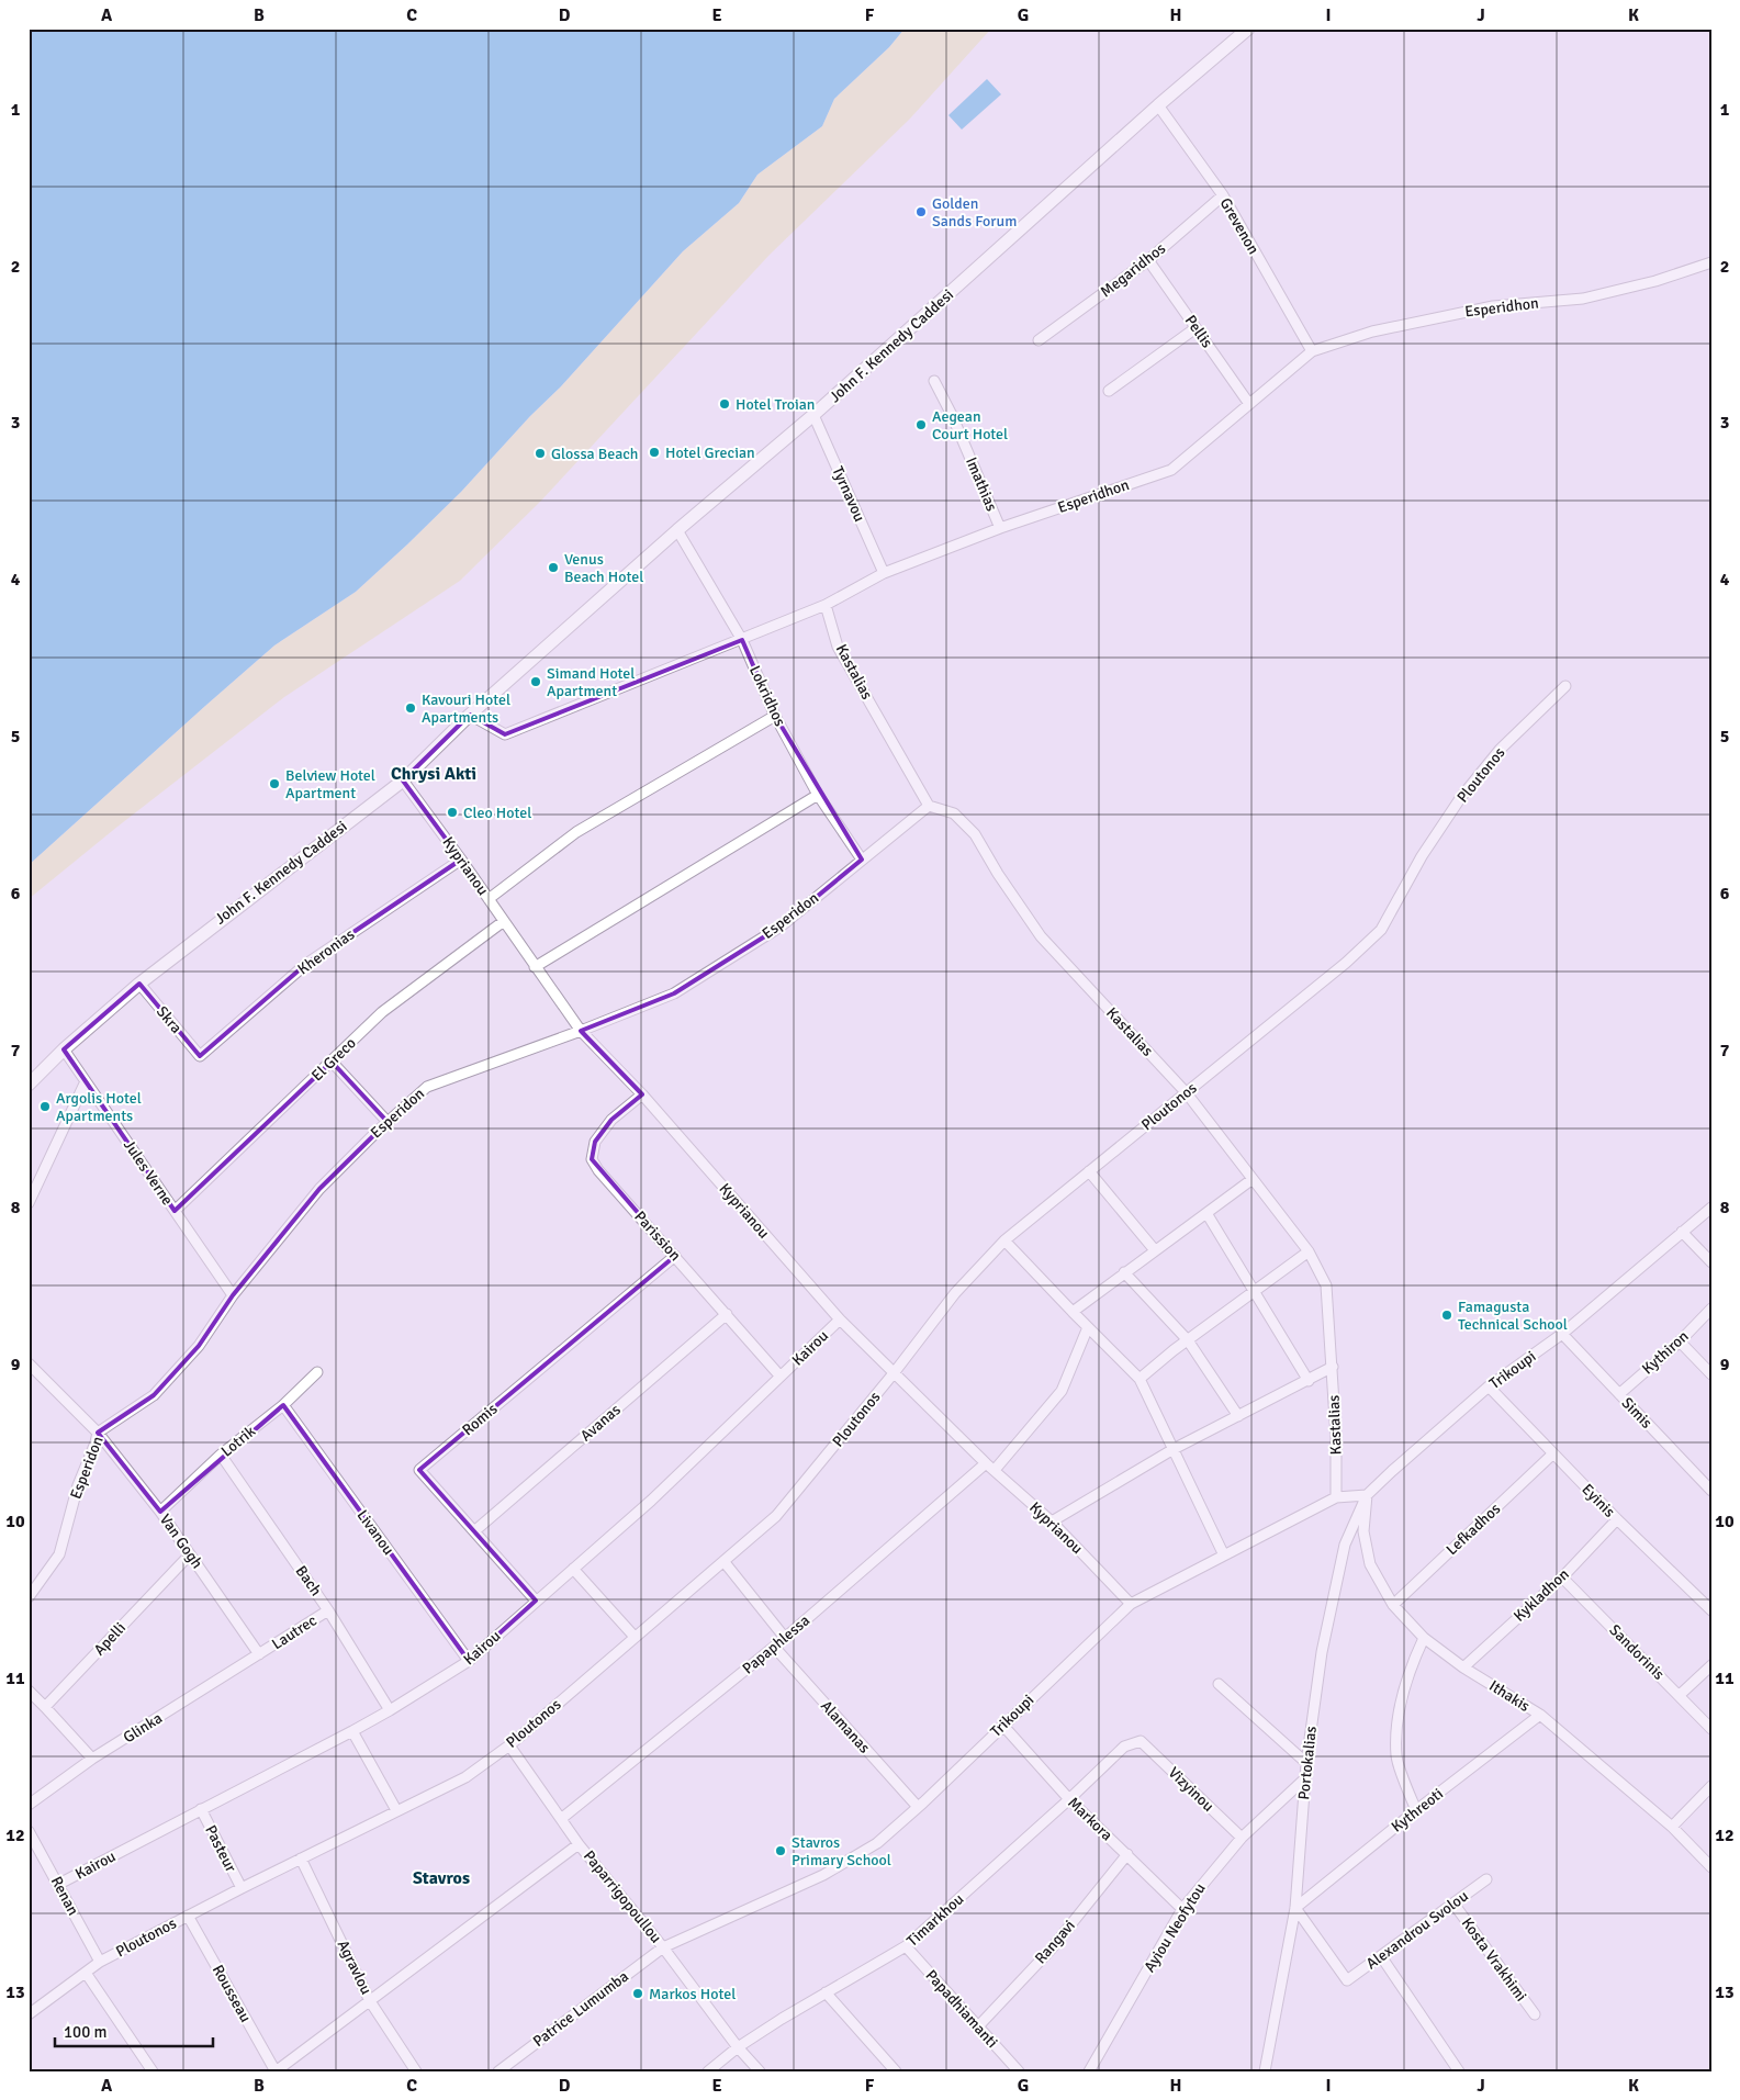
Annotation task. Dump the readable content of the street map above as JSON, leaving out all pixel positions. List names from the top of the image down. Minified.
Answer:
{"streets":{"street":["Grevenon","Megaridhos","Esperidhon","Pellis","John F. Kennedy Caddesi","Imathias","Tyrnavou","Kastalias","Lokridhos","Ploutonos","Kyprianou","Esperidon","Kheronias","Skra","El Greco","Jules Verne","Parission","Kairou","Kythiron","Trikoupi","Simis","Romis","Avanas","Lotrik","Eyinis","Lefkadhos","Livanou","Van Gogh","Bach","Kykladhon","Lautrec","Apelli","Papaphlessa","Sandorinis","Ithakis","Alamanas","Glinka","Portokalias","Vizyinou","Kythreoti","Markora","Pasteur","Renan","Paparrigopoullou","Timarkhou","Ayiou Neofytou","Alexandrou Svolou","Rangavi","Kosta Vrakhimi","Agravlou","Rousseau","Patrice Lumumba","Papadhiamanti"]},"crossings":[["Grevenon","Megaridhos"],["Grevenon","Esperidhon"],["Grevenon","John F. Kennedy Caddesi"],["Megaridhos","Pellis"],["Esperidhon","Pellis"],["Esperidhon","John F. Kennedy Caddesi"],["Esperidhon","Imathias"],["Esperidhon","Tyrnavou"],["Esperidhon","Kastalias"],["Esperidhon","Lokridhos"],["John F. Kennedy Caddesi","Tyrnavou"],["John F. Kennedy Caddesi","Lokridhos"],["John F. Kennedy Caddesi","Kyprianou"],["John F. Kennedy Caddesi","Skra"],["John F. Kennedy Caddesi","Jules Verne"],["Kastalias","Ploutonos"],["Kastalias","Esperidon"],["Kastalias","Trikoupi"],["Lokridhos","Esperidon"],["Ploutonos","Kyprianou"],["Ploutonos","Pasteur"],["Ploutonos","Renan"],["Ploutonos","Paparrigopoullou"],["Ploutonos","Agravlou"],["Ploutonos","Rousseau"],["Kyprianou","Esperidon"],["Kyprianou","Kheronias"],["Kyprianou","El Greco"],["Kyprianou","Parission"],["Kyprianou","Kairou"],["Kyprianou","Trikoupi"],["Kyprianou","Papaphlessa"],["Esperidon","Jules Verne"],["Esperidon","Van Gogh"],["Kheronias","Skra"],["El Greco","Jules Verne"],["Parission","Kairou"],["Parission","Romis"],["Parission","Avanas"],["Kairou","Romis"],["Kairou","Livanou"],["Kairou","Bach"],["Kairou","Pasteur"],["Kairou","Renan"],["Kythiron","Simis"],["Trikoupi","Simis"],["Trikoupi","Eyinis"],["Trikoupi","Ithakis"],["Trikoupi","Alamanas"],["Trikoupi","Portokalias"],["Trikoupi","Markora"],["Trikoupi","Paparrigopoullou"],["Trikoupi","Patrice Lumumba"],["Romis","Avanas"],["Lotrik","Livanou"],["Lotrik","Van Gogh"],["Lotrik","Bach"],["Eyinis","Lefkadhos"],["Eyinis","Kykladhon"],["Lefkadhos","Ithakis"],["Van Gogh","Lautrec"],["Van Gogh","Apelli"],["Van Gogh","Glinka"],["Bach","Lautrec"],["Kykladhon","Sandorinis"],["Kykladhon","Ithakis"],["Lautrec","Glinka"],["Papaphlessa","Alamanas"],["Papaphlessa","Paparrigopoullou"],["Ithakis","Portokalias"],["Ithakis","Kythreoti"],["Portokalias","Kythreoti"],["Portokalias","Ayiou Neofytou"],["Portokalias","Alexandrou Svolou"],["Vizyinou","Timarkhou"],["Vizyinou","Ayiou Neofytou"],["Kythreoti","Alexandrou Svolou"],["Markora","Timarkhou"],["Markora","Ayiou Neofytou"],["Markora","Rangavi"],["Paparrigopoullou","Timarkhou"],["Paparrigopoullou","Patrice Lumumba"],["Timarkhou","Papadhiamanti"],["Alexandrou Svolou","Kosta Vrakhimi"],["Rangavi","Papadhiamanti"]],"districts":["Chrysi Akti","Stavros"],"places":["Golden Sands Forum","Hotel Troian","Aegean Court Hotel","Hotel Grecian","Glossa Beach","Venus Beach Hotel","Simand Hotel Apartment","Kavouri Hotel Apartments","Belview Hotel Apartment","Cleo Hotel","Argolis Hotel Apartments","Famagusta Technical School","Stavros Primary School","Markos Hotel"],"scale_bar":"100 m","grid":{"columns":["A","B","C","D","E","F","G","H","I","J","K"],"rows":["1","2","3","4","5","6","7","8","9","10","11","12","13"]}}
